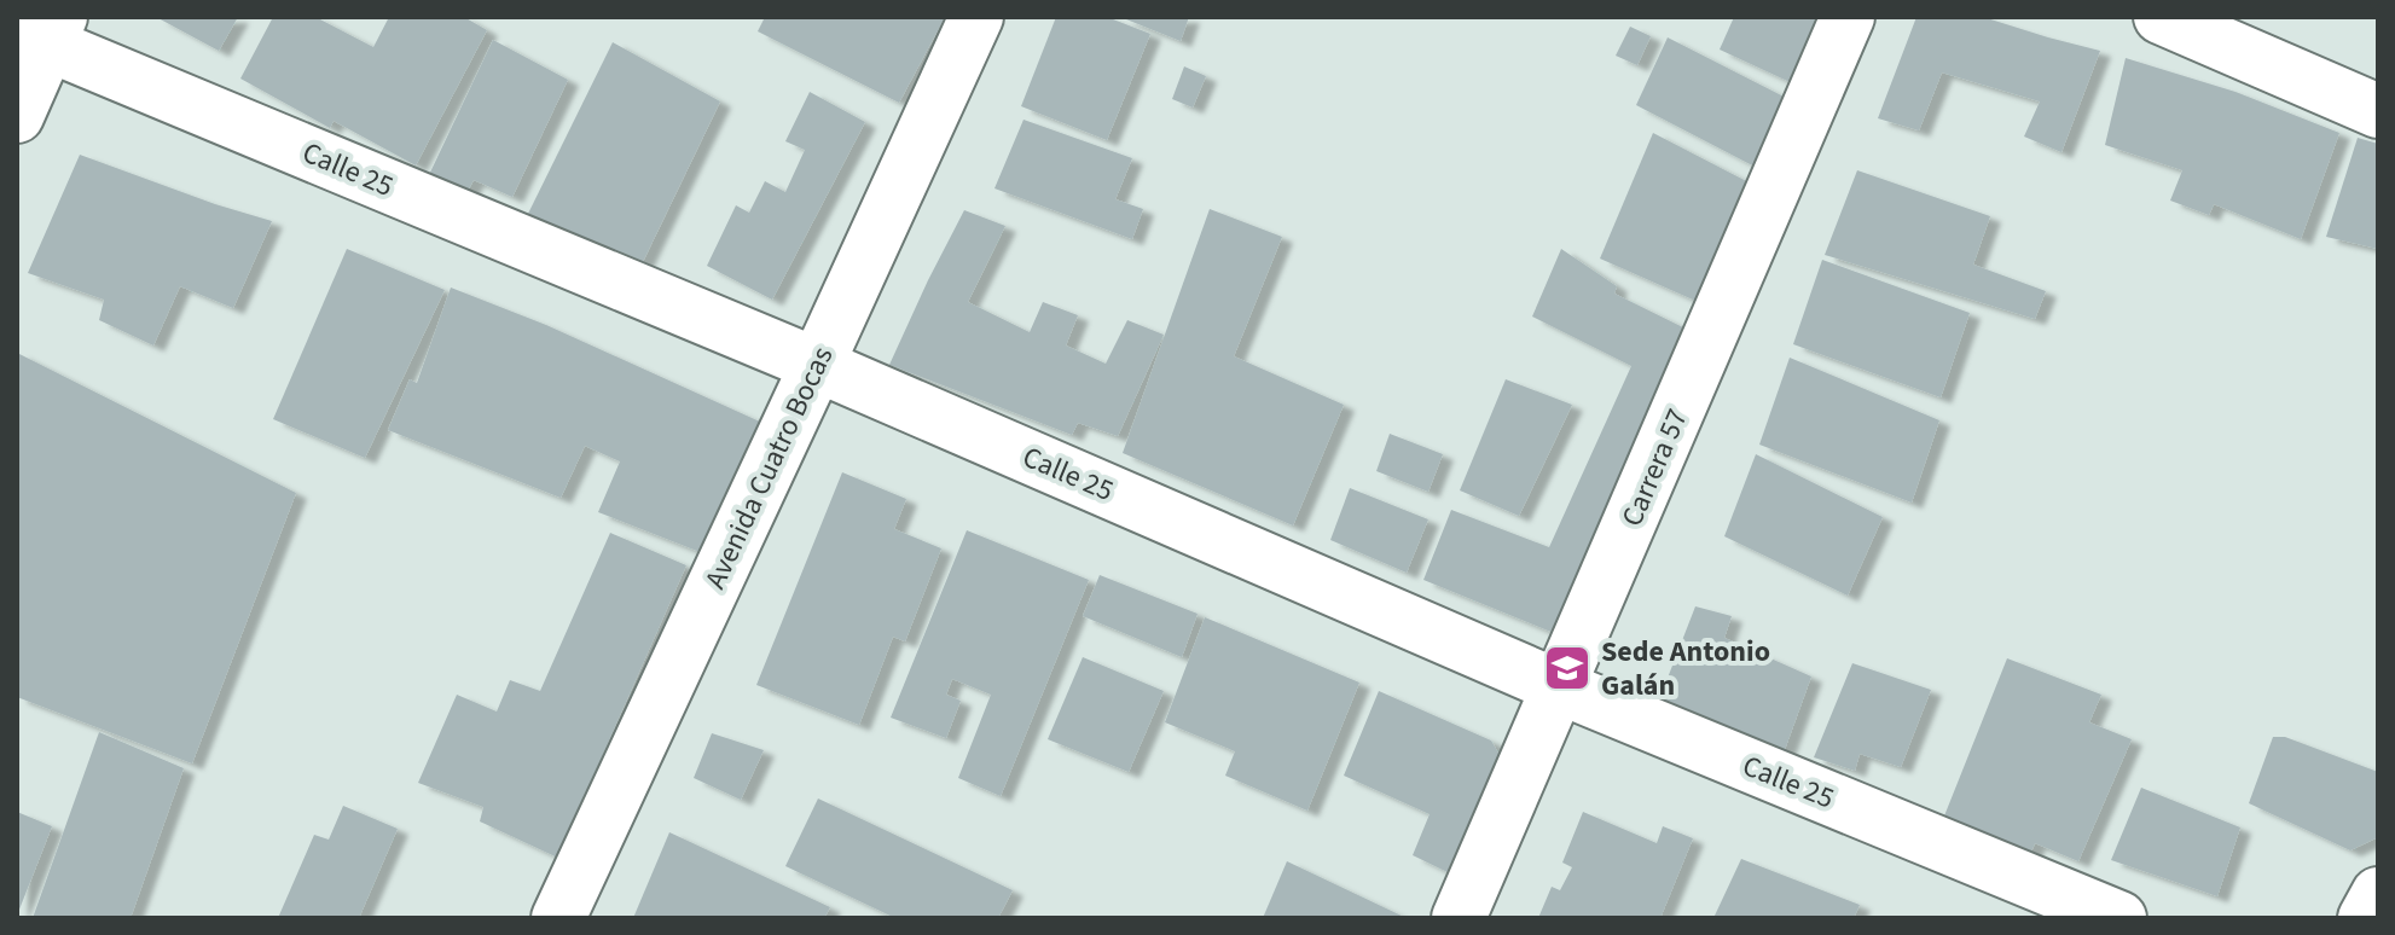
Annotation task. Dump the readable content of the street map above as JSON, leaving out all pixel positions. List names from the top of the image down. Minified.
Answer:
{"streets":{"street":["Calle 25","Avenida Cuatro Bocas","Carrera 57"]},"crossings":[["Calle 25","Avenida Cuatro Bocas"],["Calle 25","Carrera 57"]],"places":{"school or university":["Sede Antonio Galán"]}}
